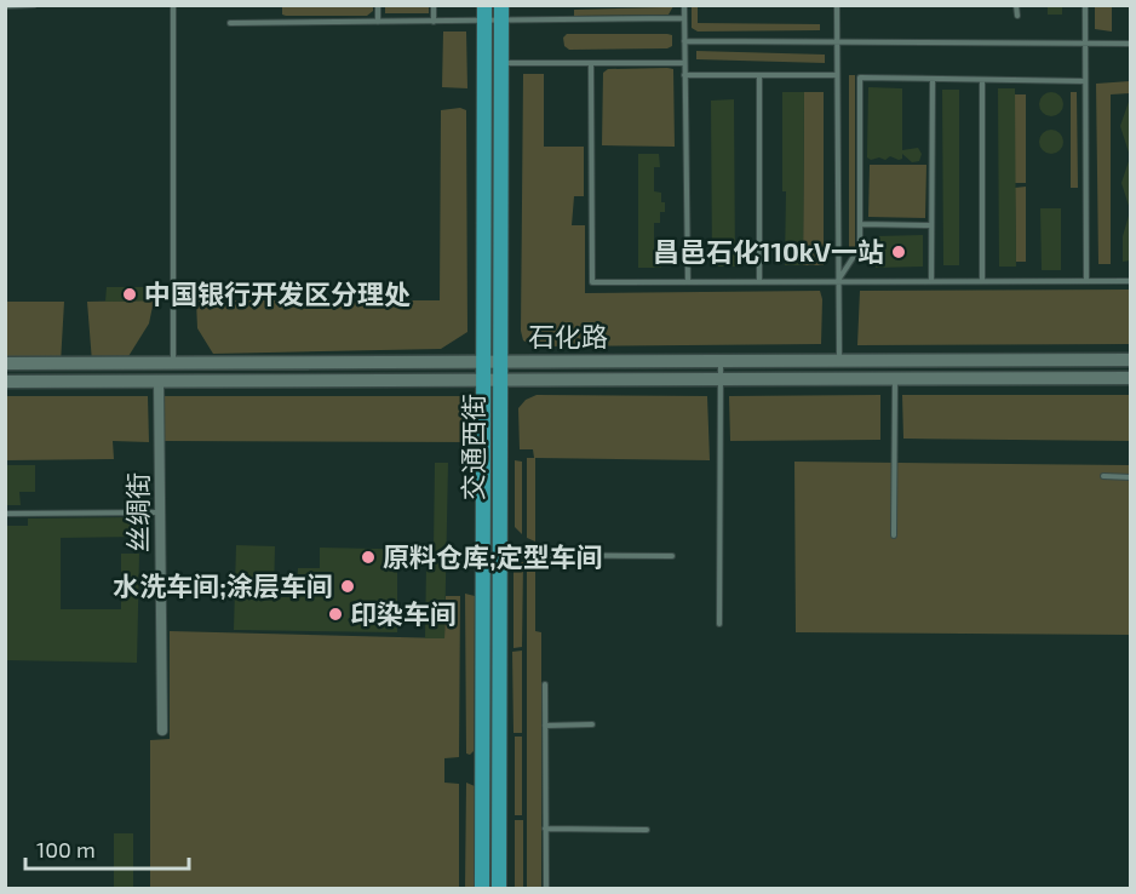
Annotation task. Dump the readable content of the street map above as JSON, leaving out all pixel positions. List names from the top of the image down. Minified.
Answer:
{"streets":{"main road":["石化路","交通西街"],"street":["丝绸街"]},"crossings":[["石化路","交通西街"],["石化路","丝绸街"]],"places":["昌邑石化110kV一站","中国银行开发区分理处","原料仓库;定型车间","水洗车间;涂层车间","印染车间"],"scale_bar":"100 m"}
